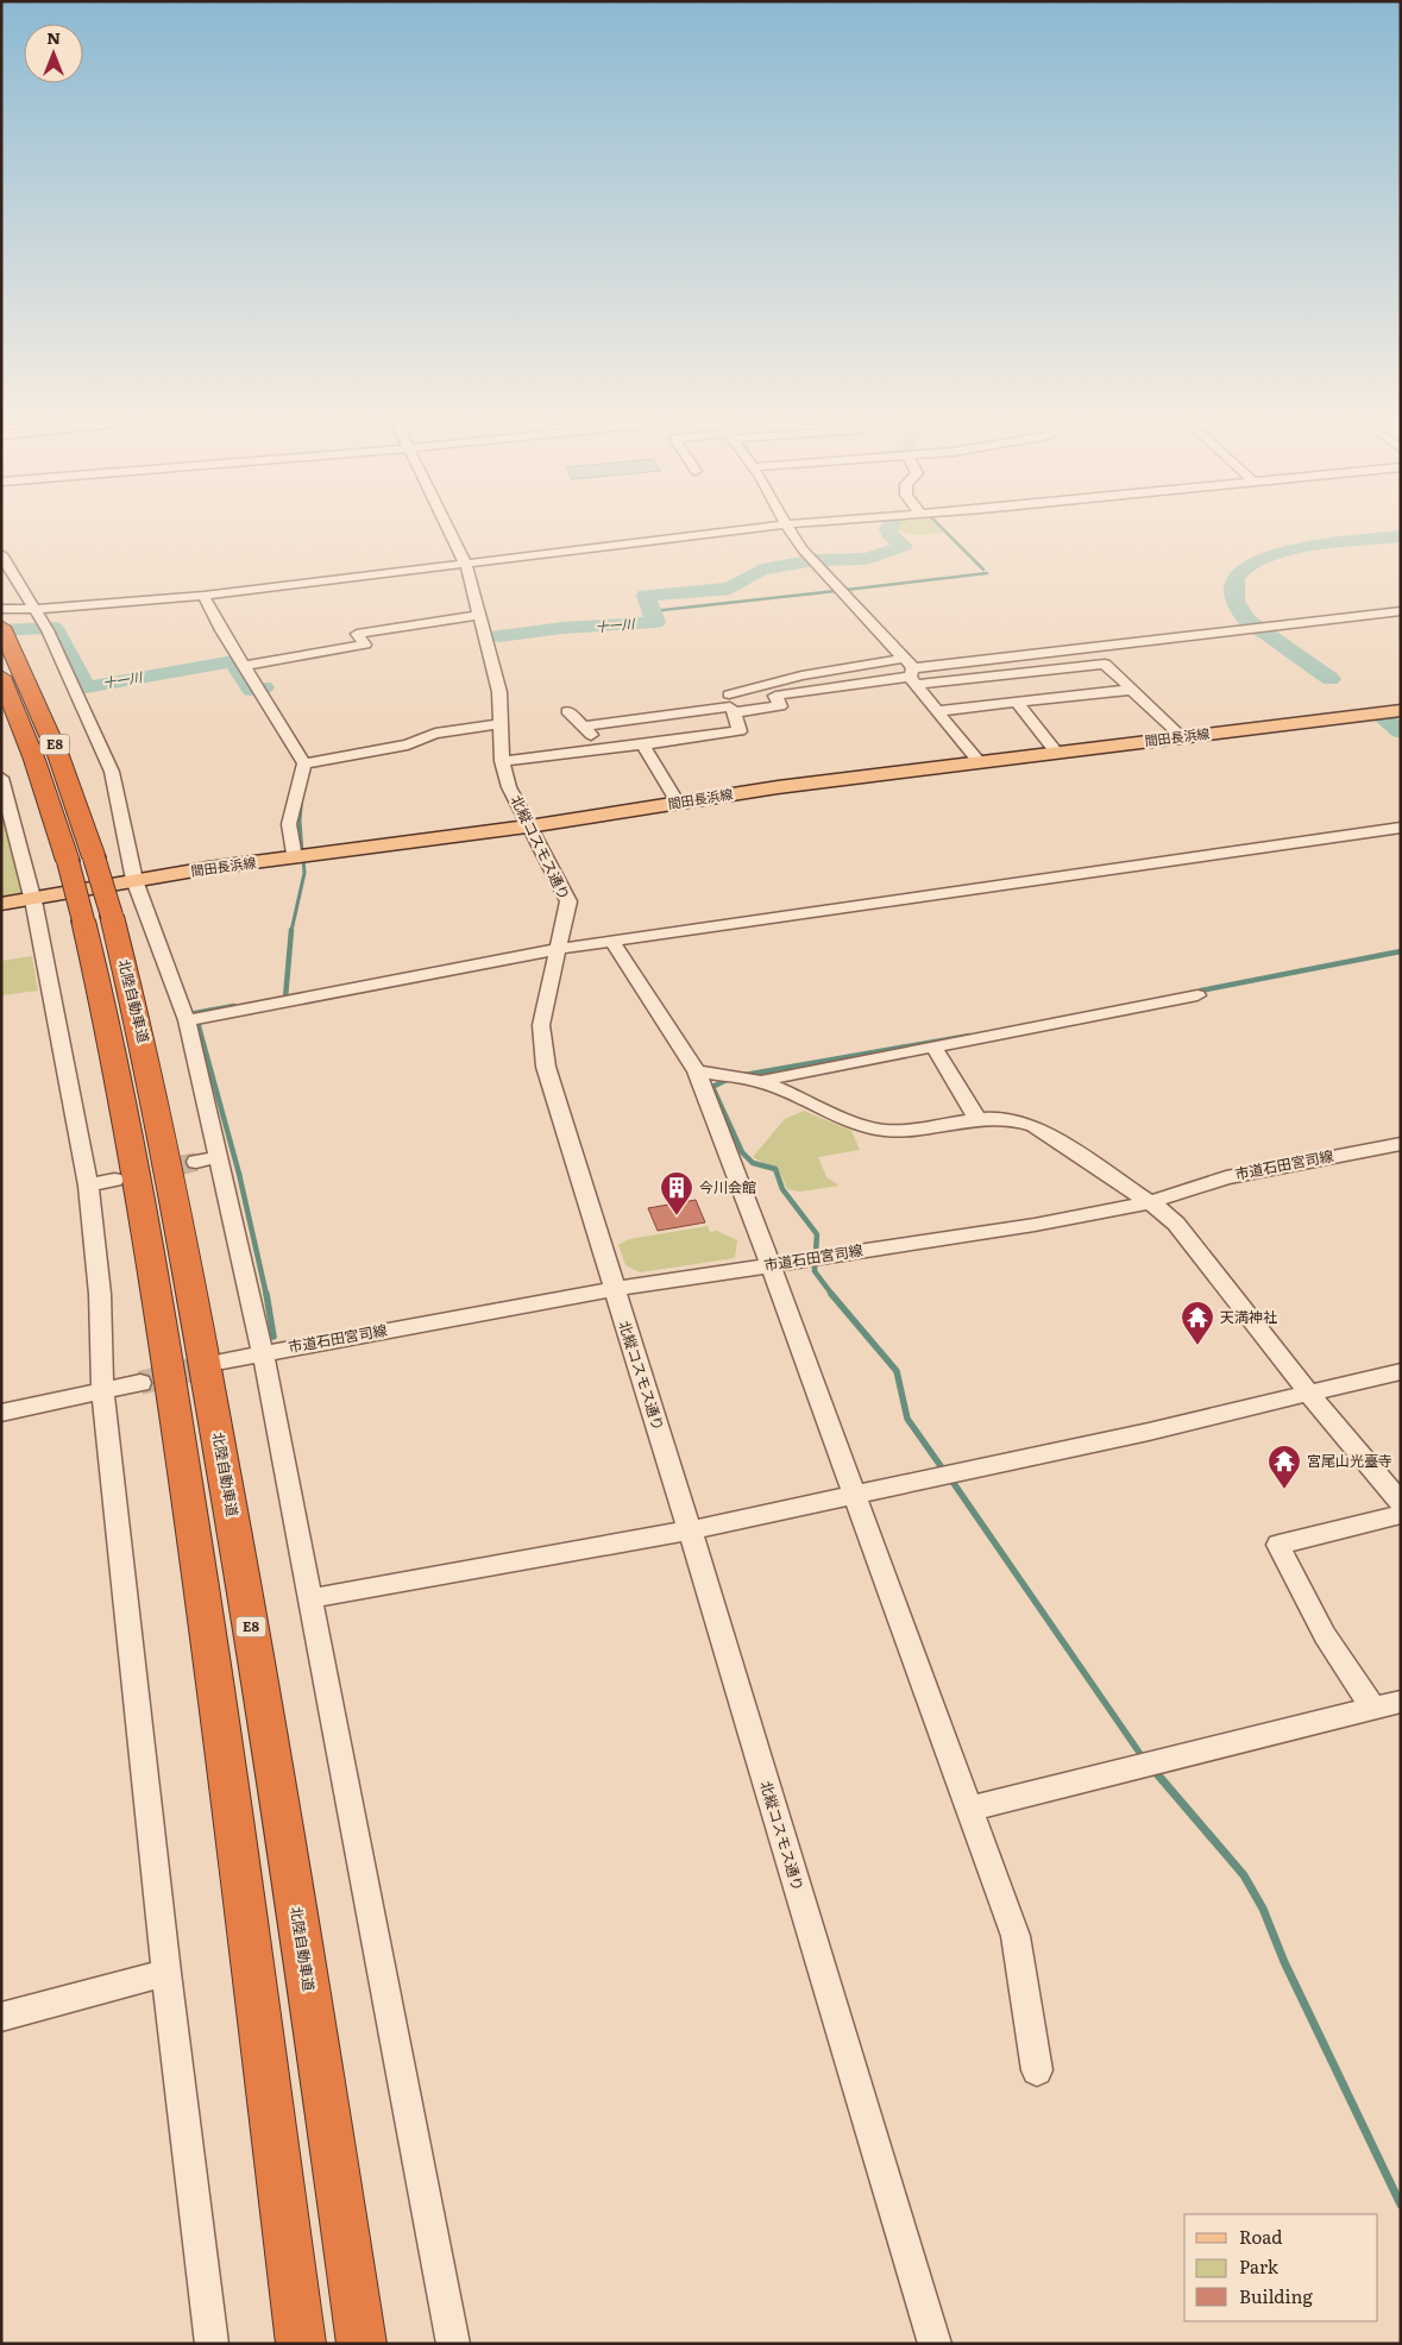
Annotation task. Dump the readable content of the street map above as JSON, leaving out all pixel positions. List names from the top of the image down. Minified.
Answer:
{"streets":{"highway":["E8","北陸自動車道"],"main road":["間田長浜線"],"street":["北縦コスモス通り","市道石田宮司線"]},"crossings":[["間田長浜線","北縦コスモス通り"],["北縦コスモス通り","市道石田宮司線"]],"water":["十一川"],"places":{"building":["今川会館"],"temple":["天満神社","宮尾山光臺寺"]},"legend":["Road","Park","Building"],"north":"top"}
